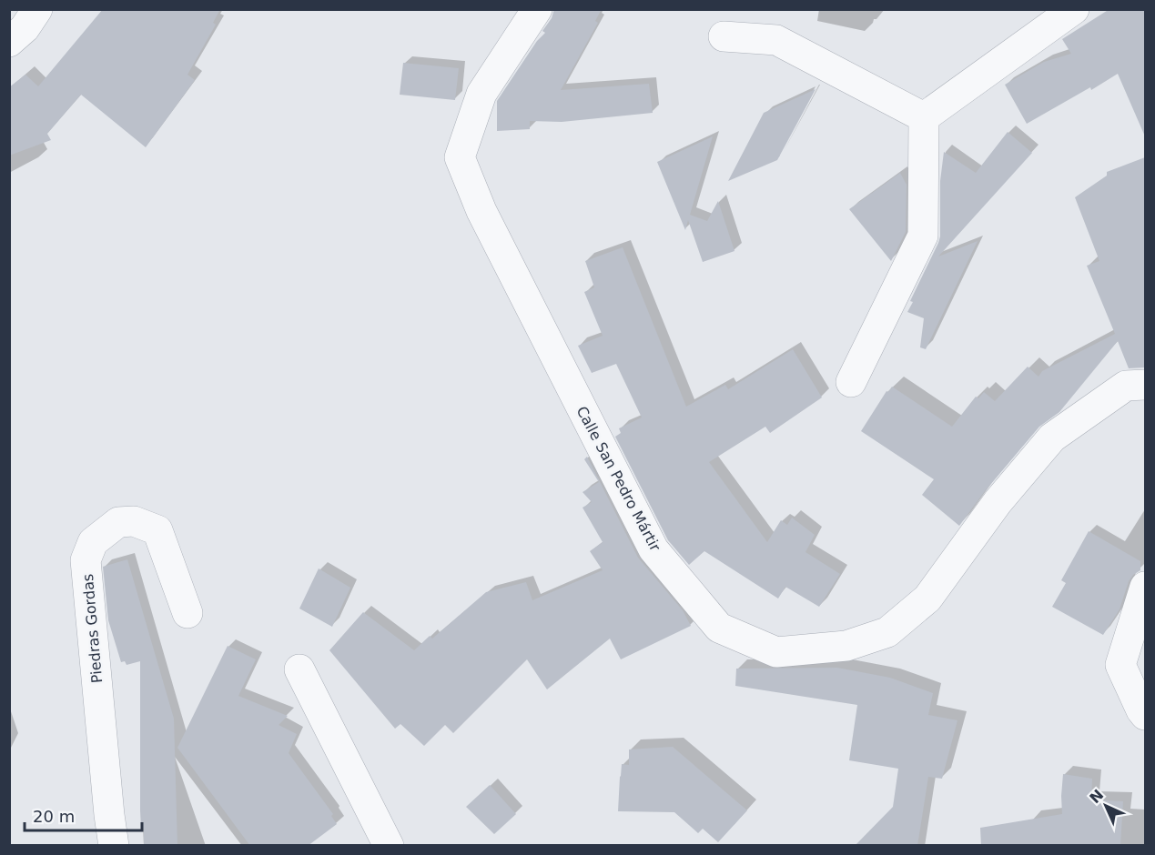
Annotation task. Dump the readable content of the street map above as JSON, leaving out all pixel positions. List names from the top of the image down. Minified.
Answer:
{"streets":{"street":["Calle San Pedro Mártir","Piedras Gordas"]},"scale_bar":"20 m","north":"top left"}
